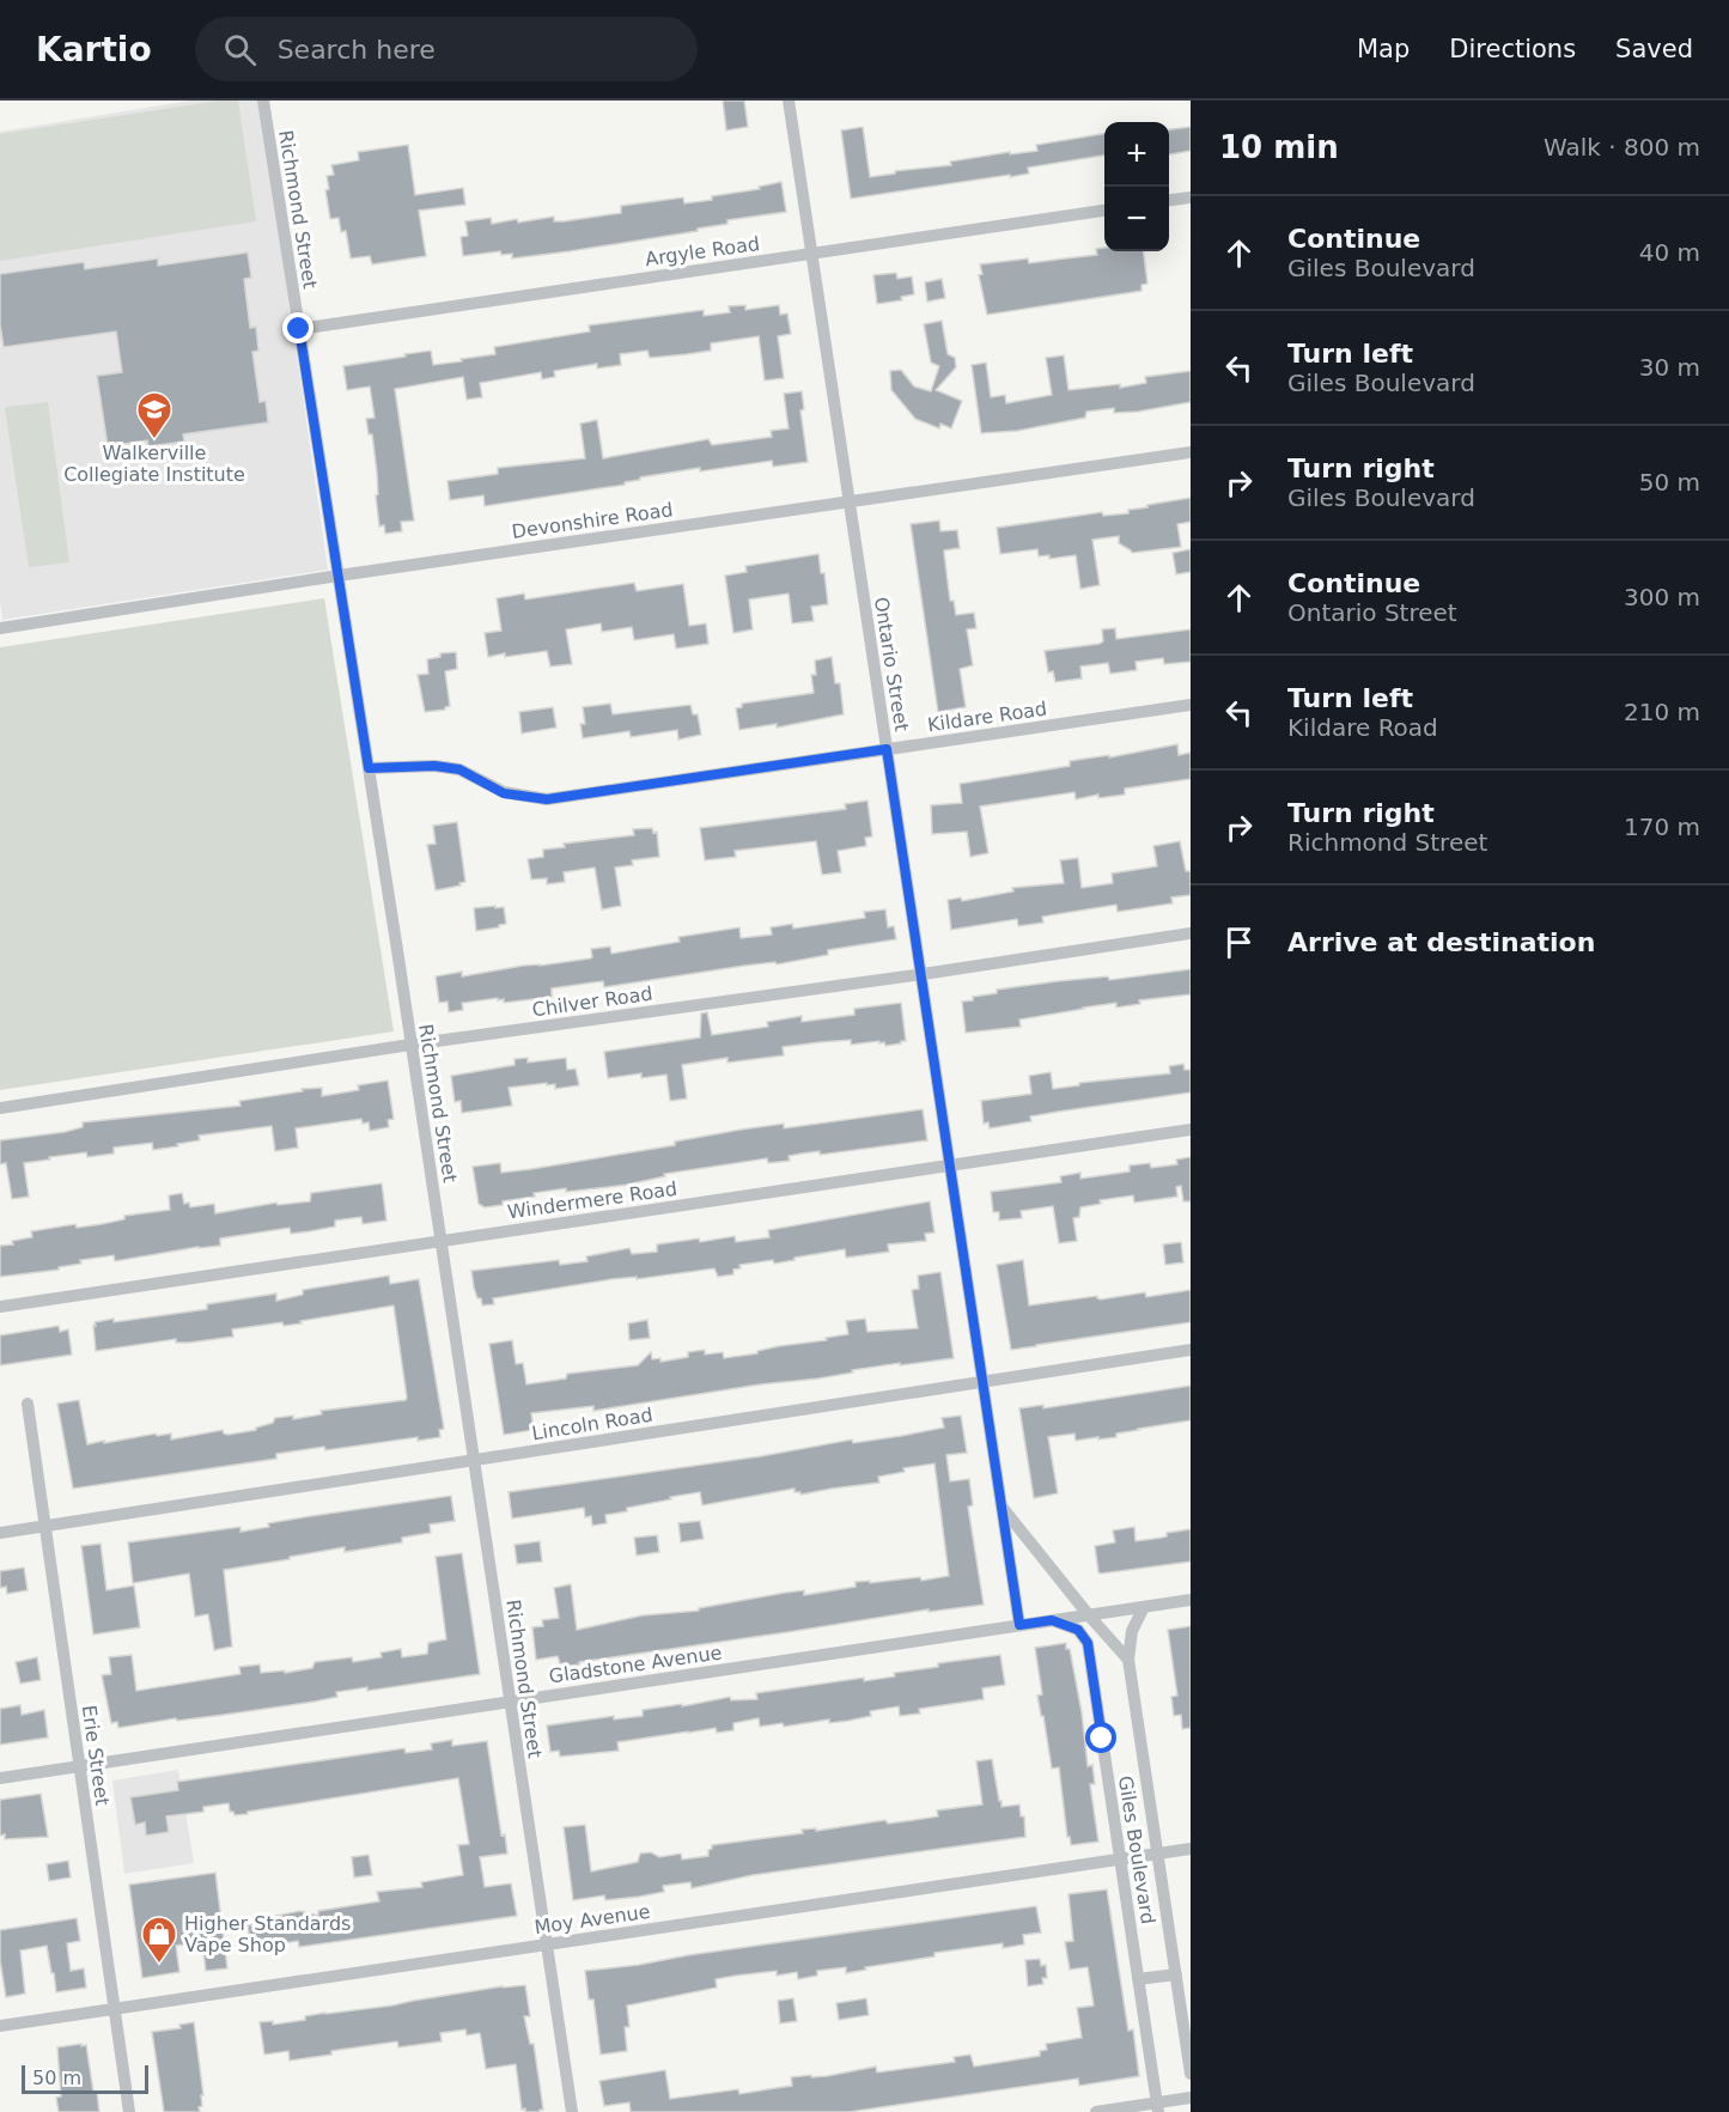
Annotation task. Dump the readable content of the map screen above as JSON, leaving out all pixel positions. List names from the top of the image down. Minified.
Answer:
{"streets":{"street":["Richmond Street","Argyle Road","Devonshire Road","Ontario Street","Kildare Road","Chilver Road","Windermere Road","Lincoln Road","Gladstone Avenue","Erie Street","Giles Boulevard","Moy Avenue"]},"crossings":[["Richmond Street","Argyle Road"],["Richmond Street","Devonshire Road"],["Richmond Street","Kildare Road"],["Richmond Street","Chilver Road"],["Richmond Street","Windermere Road"],["Richmond Street","Lincoln Road"],["Richmond Street","Gladstone Avenue"],["Richmond Street","Moy Avenue"],["Argyle Road","Ontario Street"],["Devonshire Road","Ontario Street"],["Ontario Street","Kildare Road"],["Ontario Street","Chilver Road"],["Ontario Street","Windermere Road"],["Ontario Street","Lincoln Road"],["Lincoln Road","Erie Street"],["Gladstone Avenue","Erie Street"],["Gladstone Avenue","Giles Boulevard"],["Erie Street","Moy Avenue"],["Giles Boulevard","Moy Avenue"]],"places":{"school or university":["Walkerville Collegiate Institute"],"shop":["Higher Standards Vape Shop"]},"scale_bar":"50 m","page":{"header":"Kartio","search":"Search here","nav":["Map","Directions","Saved"],"heading":["10 min","Walk · 800 m"],"map_buttons":["+","−"],"list":[["Continue","Giles Boulevard","40 m"],["Turn left","Giles Boulevard","30 m"],["Turn right","Giles Boulevard","50 m"],["Continue","Ontario Street","300 m"],["Turn left","Kildare Road","210 m"],["Turn right","Richmond Street","170 m"],"Arrive at destination"],"scale":"50 m"}}
